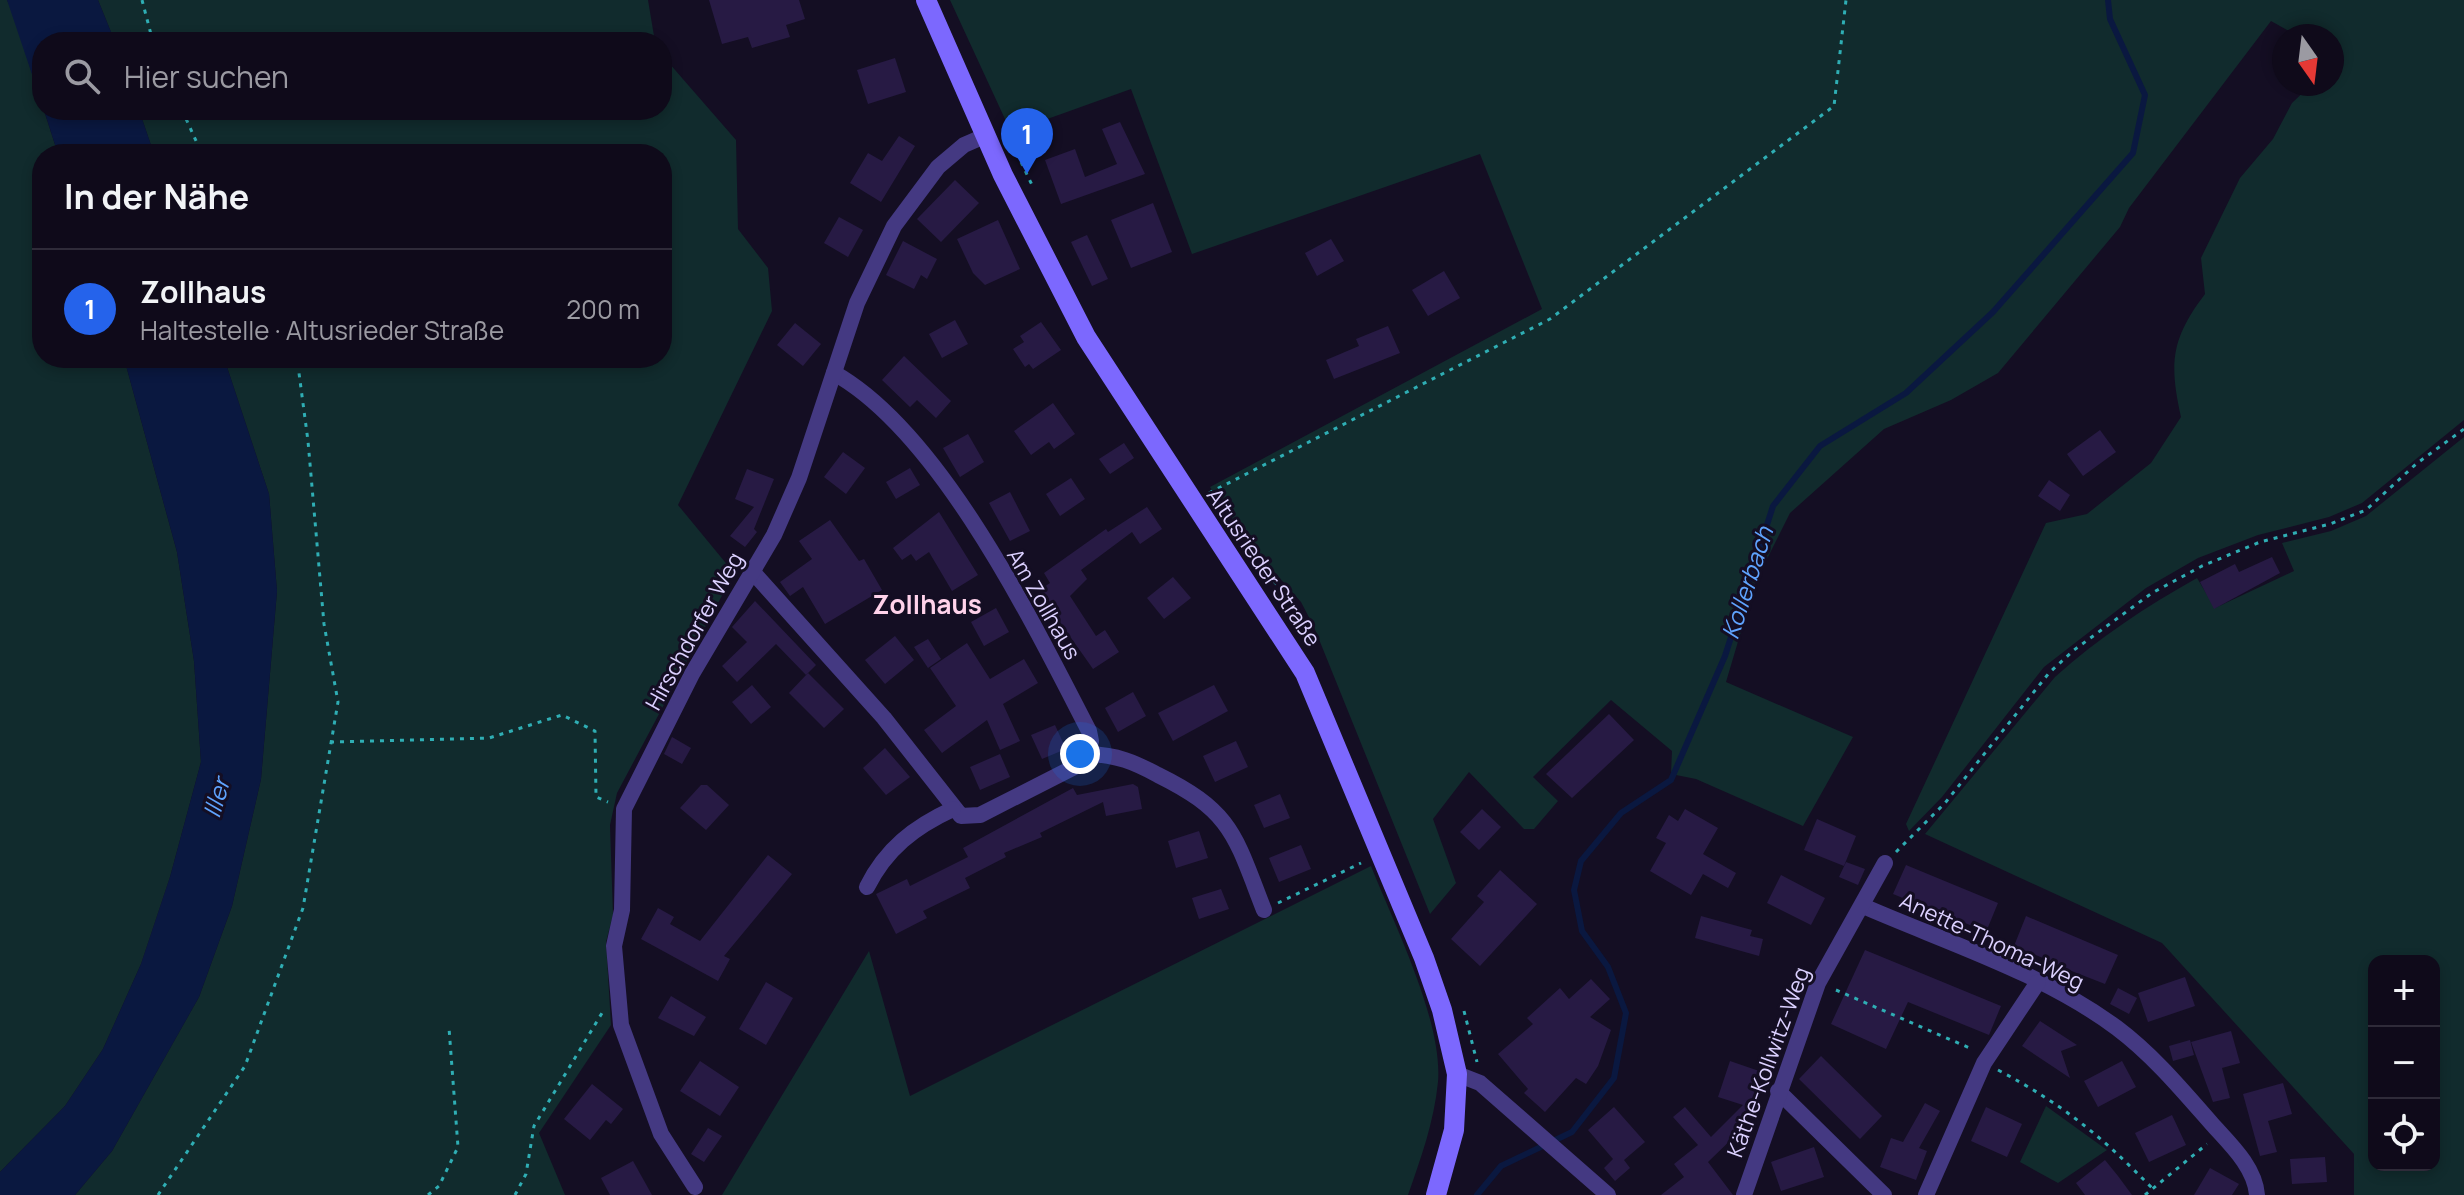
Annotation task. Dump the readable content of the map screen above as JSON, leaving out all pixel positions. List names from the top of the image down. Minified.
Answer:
{"streets":{"main road":["Altusrieder Straße"],"street":["Am Zollhaus","Hirschdorfer Weg","Anette-Thoma-Weg","Käthe-Kollwitz-Weg"]},"crossings":[["Altusrieder Straße","Hirschdorfer Weg"],["Am Zollhaus","Hirschdorfer Weg"],["Anette-Thoma-Weg","Käthe-Kollwitz-Weg"]],"districts":["Zollhaus"],"water":["Kollerbach","Iller"],"north":"bottom","page":{"search":"Hier suchen","pins":"1","heading":"In der Nähe","list":[{"mark":"1","name":"Zollhaus","note":"Haltestelle · Altusrieder Straße","value":"200 m"}],"map_buttons":["+","−"]}}
